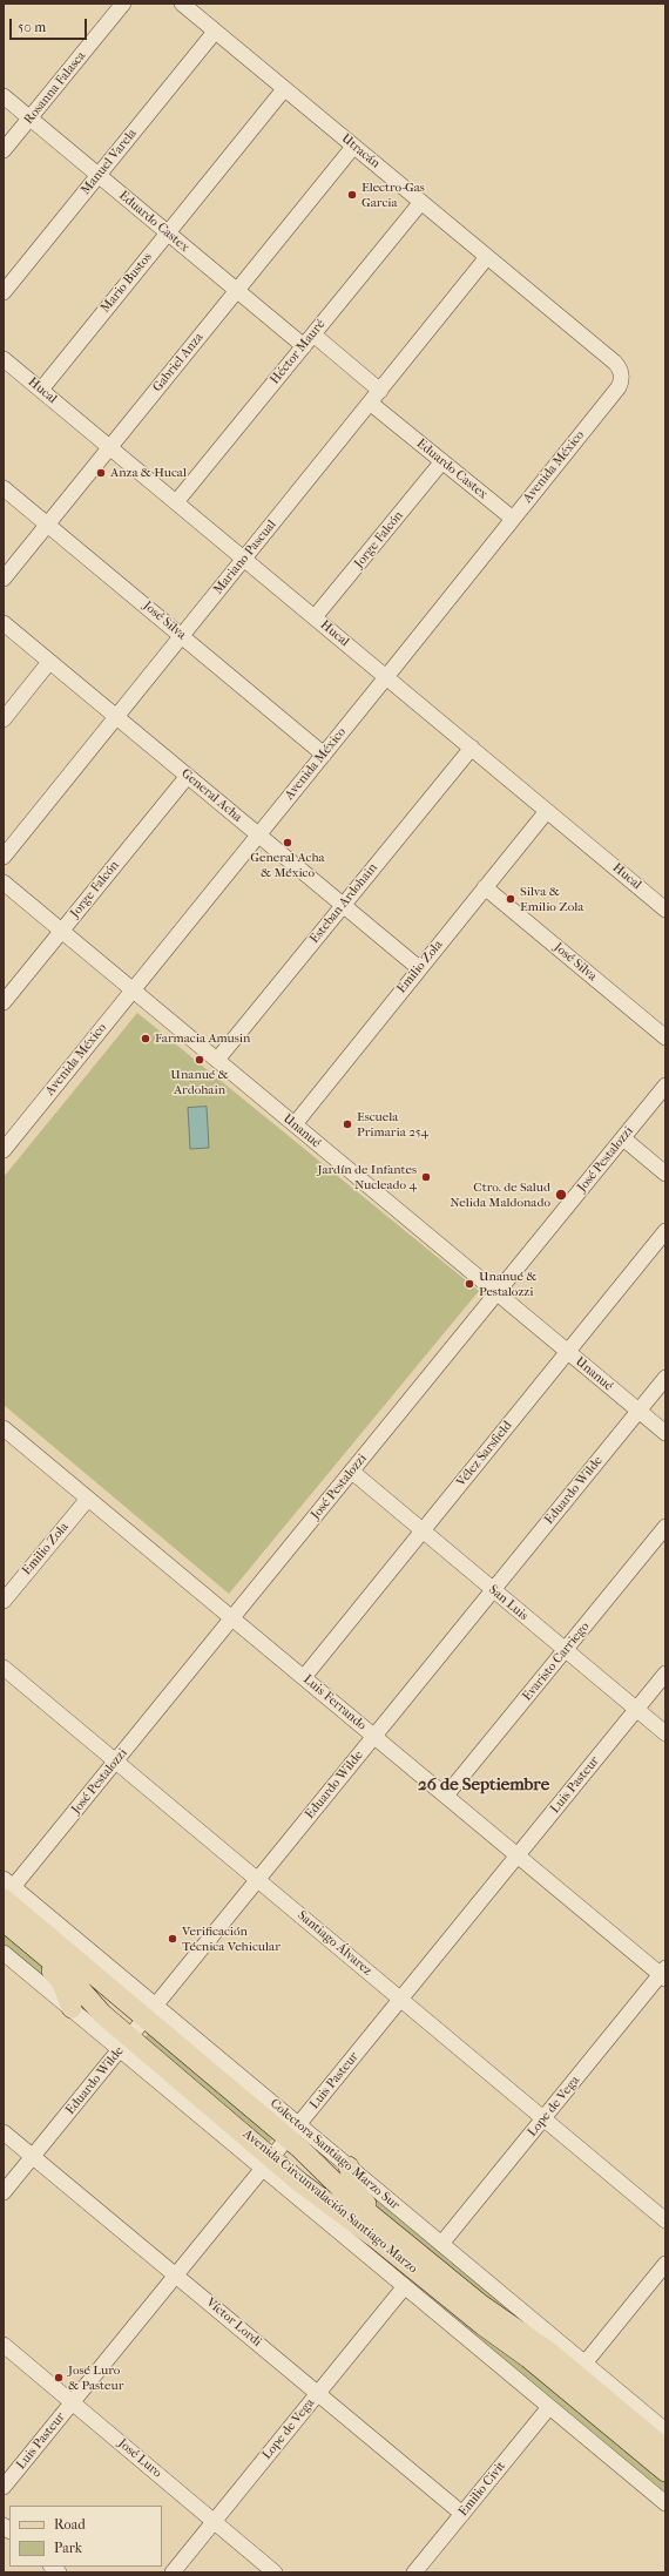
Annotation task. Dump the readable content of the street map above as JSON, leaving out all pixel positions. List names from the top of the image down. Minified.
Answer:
{"streets":{"main road":["Avenida Circunvalación Santiago Marzo"],"street":["Rosanna Falasca","Utracán","Manuel Varela","Eduardo Castex","Mario Bustos","Héctor Mauré","Gabriel Anza","Hucal","Avenida México","Jorge Falcón","Mariano Pascual","José Silva","General Acha","Esteban Ardohain","Emilio Zola","Unanué","José Pestalozzi","Vélez Sarsfield","Eduardo Wilde","San Luis","Evaristo Carriego","Luis Ferrando","Luis Pasteur","Santiago Álvarez","Lope de Vega","Colectora Santiago Marzo Sur","Víctor Lordi","José Luro","Emilio Civit"]},"crossings":[["Rosanna Falasca","Eduardo Castex"],["Utracán","Manuel Varela"],["Utracán","Mario Bustos"],["Utracán","Héctor Mauré"],["Utracán","Gabriel Anza"],["Utracán","Avenida México"],["Utracán","Mariano Pascual"],["Manuel Varela","Eduardo Castex"],["Eduardo Castex","Mario Bustos"],["Eduardo Castex","Héctor Mauré"],["Eduardo Castex","Gabriel Anza"],["Eduardo Castex","Avenida México"],["Eduardo Castex","Jorge Falcón"],["Eduardo Castex","Mariano Pascual"],["Mario Bustos","Hucal"],["Héctor Mauré","Hucal"],["Gabriel Anza","Hucal"],["Gabriel Anza","José Silva"],["Hucal","Avenida México"],["Hucal","Jorge Falcón"],["Hucal","Mariano Pascual"],["Hucal","Esteban Ardohain"],["Hucal","Emilio Zola"],["Avenida México","José Silva"],["Avenida México","General Acha"],["Avenida México","Unanué"],["Jorge Falcón","General Acha"],["Jorge Falcón","Unanué"],["Mariano Pascual","José Silva"],["Mariano Pascual","General Acha"],["José Silva","Emilio Zola"],["General Acha","Esteban Ardohain"],["General Acha","Emilio Zola"],["Esteban Ardohain","Unanué"],["Emilio Zola","Unanué"],["Emilio Zola","Luis Ferrando"],["Unanué","José Pestalozzi"],["Unanué","Vélez Sarsfield"],["Unanué","Eduardo Wilde"],["José Pestalozzi","San Luis"],["José Pestalozzi","Luis Ferrando"],["José Pestalozzi","Santiago Álvarez"],["José Pestalozzi","Avenida Circunvalación Santiago Marzo"],["Vélez Sarsfield","San Luis"],["Vélez Sarsfield","Luis Ferrando"],["Eduardo Wilde","San Luis"],["Eduardo Wilde","Luis Ferrando"],["Eduardo Wilde","Santiago Álvarez"],["Eduardo Wilde","Avenida Circunvalación Santiago Marzo"],["Eduardo Wilde","Víctor Lordi"],["San Luis","Evaristo Carriego"],["San Luis","Luis Pasteur"],["Evaristo Carriego","Luis Ferrando"],["Luis Ferrando","Luis Pasteur"],["Luis Ferrando","Lope de Vega"],["Luis Pasteur","Santiago Álvarez"],["Luis Pasteur","Colectora Santiago Marzo Sur"],["Luis Pasteur","Avenida Circunvalación Santiago Marzo"],["Luis Pasteur","Víctor Lordi"],["Luis Pasteur","José Luro"],["Santiago Álvarez","Lope de Vega"],["Lope de Vega","Colectora Santiago Marzo Sur"],["Lope de Vega","Víctor Lordi"],["Lope de Vega","José Luro"],["Colectora Santiago Marzo Sur","Avenida Circunvalación Santiago Marzo"],["Víctor Lordi","Emilio Civit"]],"districts":["26 de Septiembre"],"places":["Electro-Gas Garcia","Anza & Hucal","General Acha & México","Silva & Emilio Zola","Farmacia Amusin","Unanué & Ardohain","Escuela Primaria 254","Jardín de Infantes Nucleado 4","Ctro. de Salud Nelida Maldonado","Unanué & Pestalozzi","Verificación Técnica Vehicular","José Luro & Pasteur"],"legend":["Road","Park"],"scale_bar":"50 m"}
